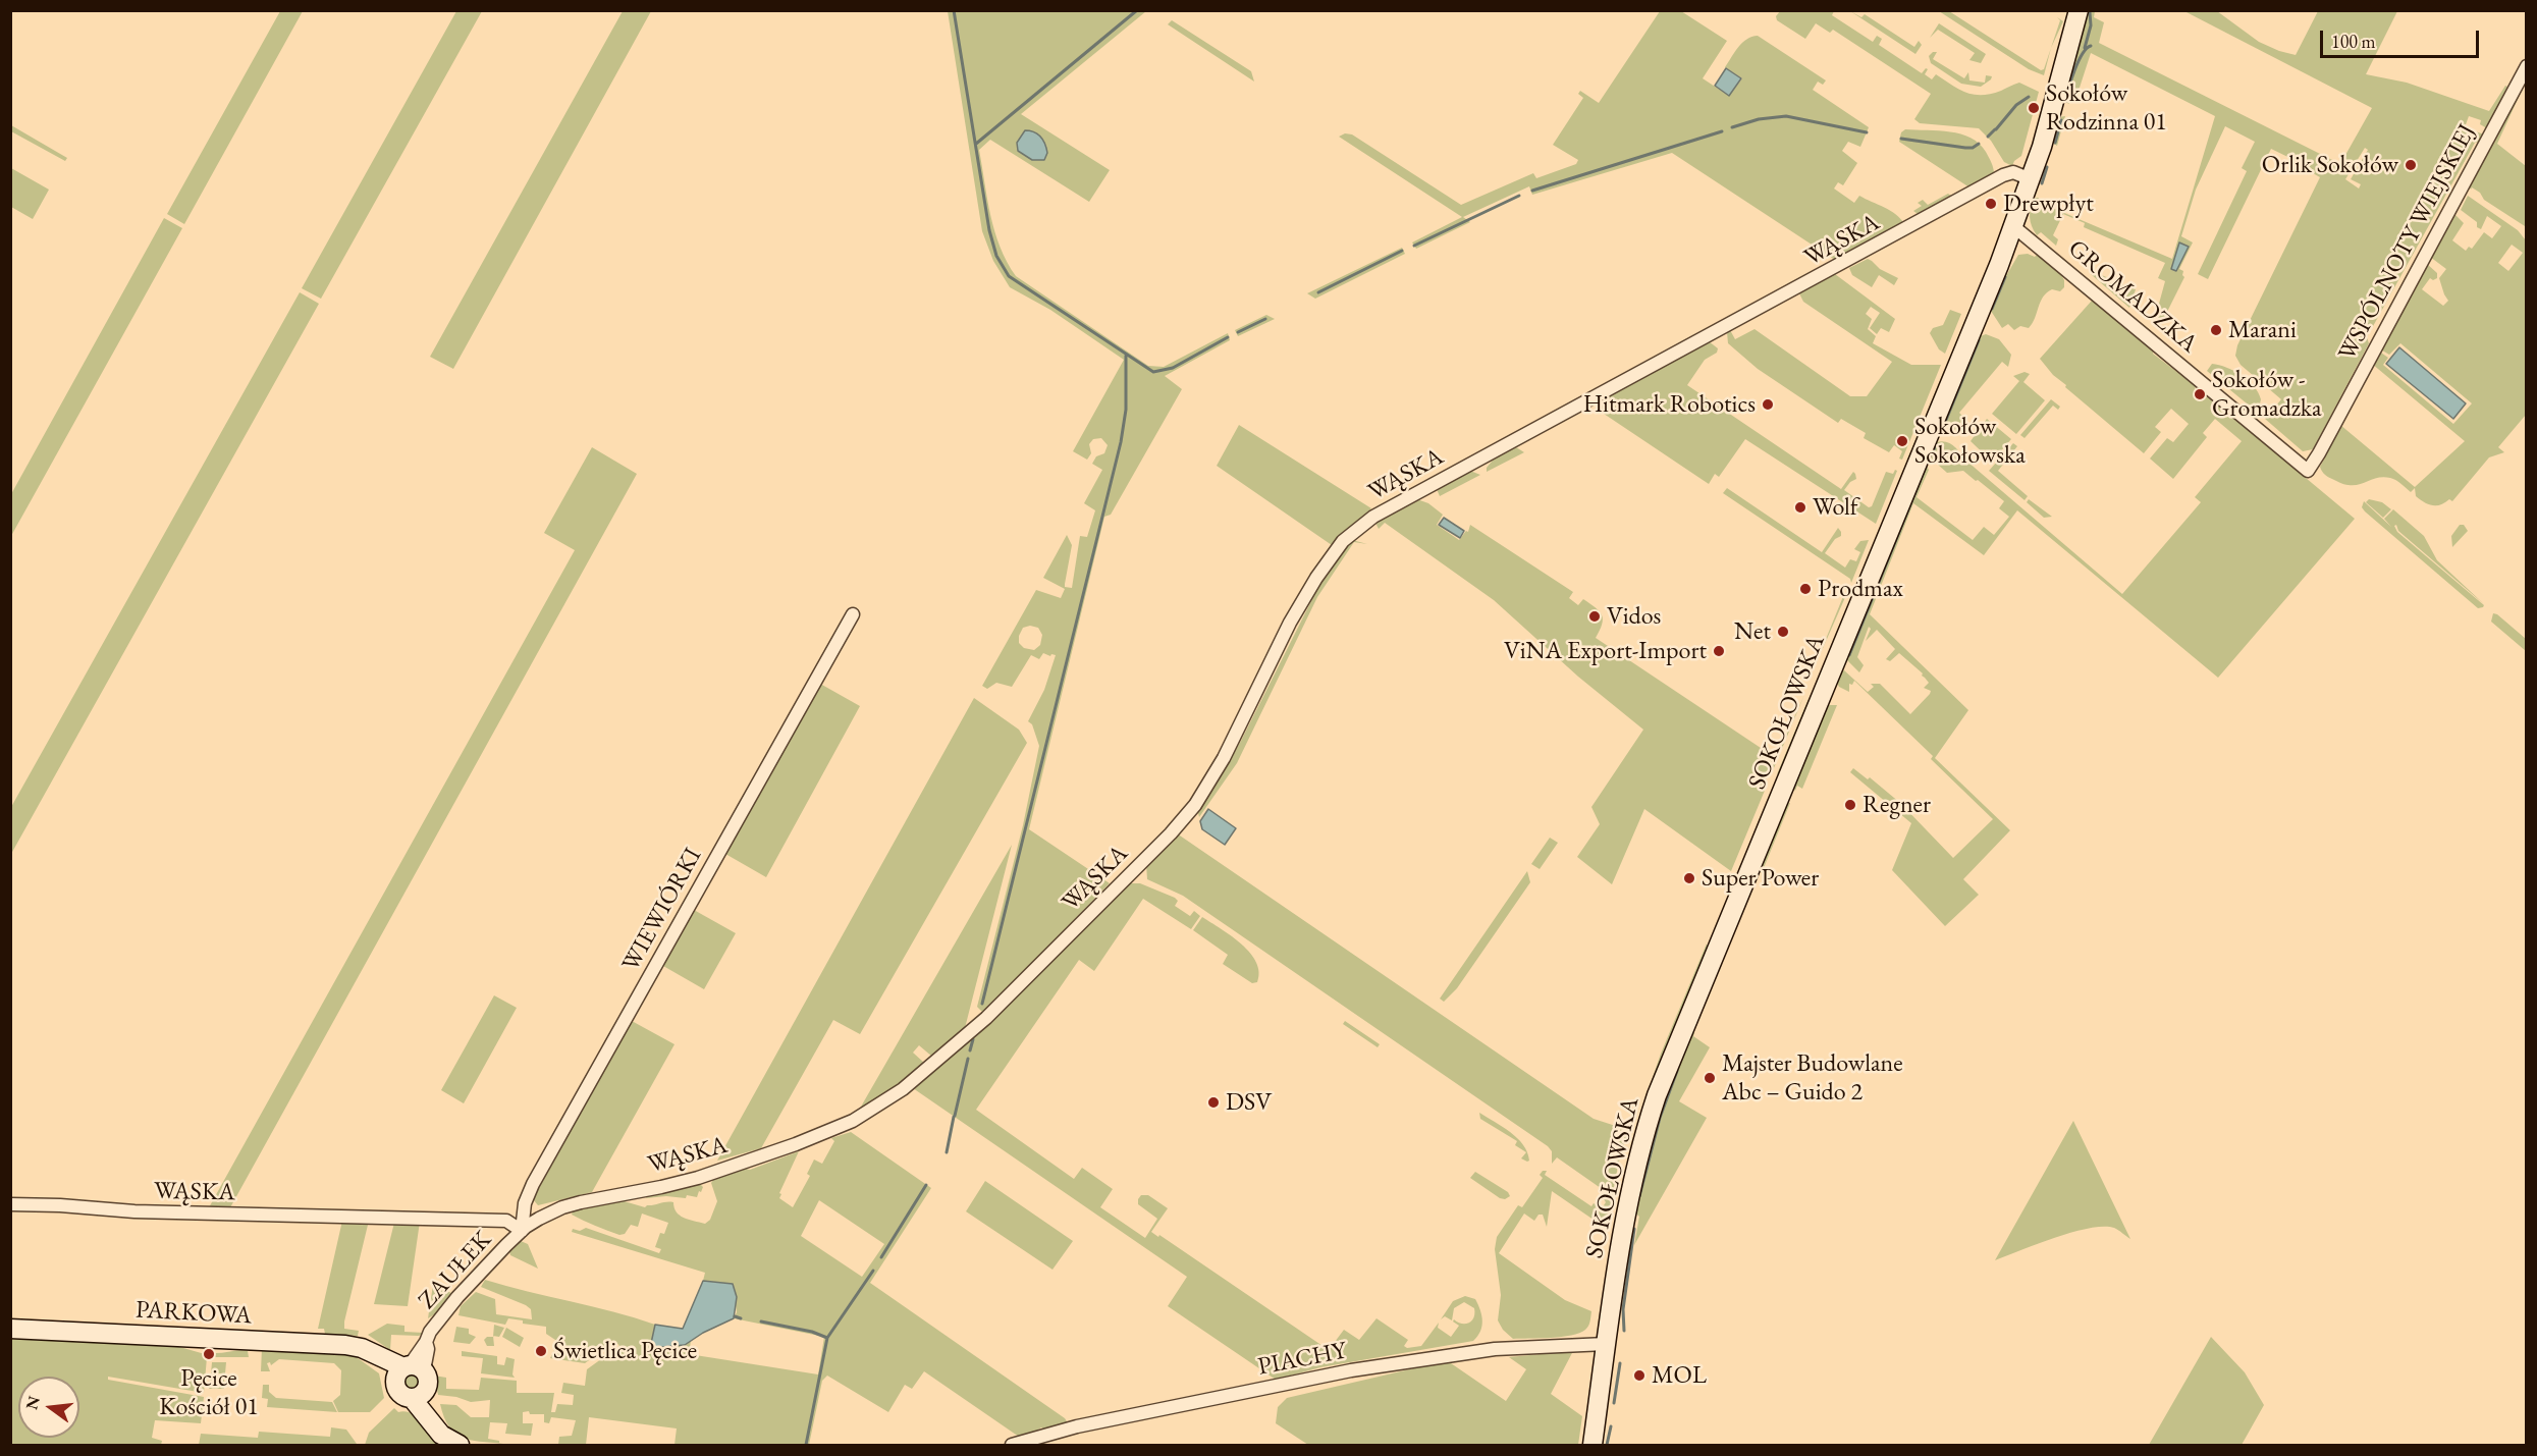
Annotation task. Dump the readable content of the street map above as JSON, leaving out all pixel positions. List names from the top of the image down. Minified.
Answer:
{"streets":{"street":["WĄSKA","WSPÓLNOTY WIEJSKIEJ","GROMADZKA","SOKOŁOWSKA","WIEWIÓRKI","ZAUŁEK","PARKOWA","PIACHY"]},"crossings":[["WĄSKA","SOKOŁOWSKA"],["WĄSKA","WIEWIÓRKI"],["WĄSKA","ZAUŁEK"],["WSPÓLNOTY WIEJSKIEJ","GROMADZKA"],["GROMADZKA","SOKOŁOWSKA"],["SOKOŁOWSKA","PIACHY"],["WIEWIÓRKI","ZAUŁEK"],["ZAUŁEK","PARKOWA"]],"places":["Sokołów Rodzinna 01","Orlik Sokołów","Drewpłyt","Marani","Sokołów - Gromadzka","Hitmark Robotics","Sokołów Sokołowska","Wolf","Prodmax","Vidos","Net","ViNA Export-Import","Regner","Super Power","Majster Budowlane Abc – Guido 2","DSV","Świetlica Pęcice","Pęcice Kościół 01","MOL"],"scale_bar":"100 m","north":"left"}
